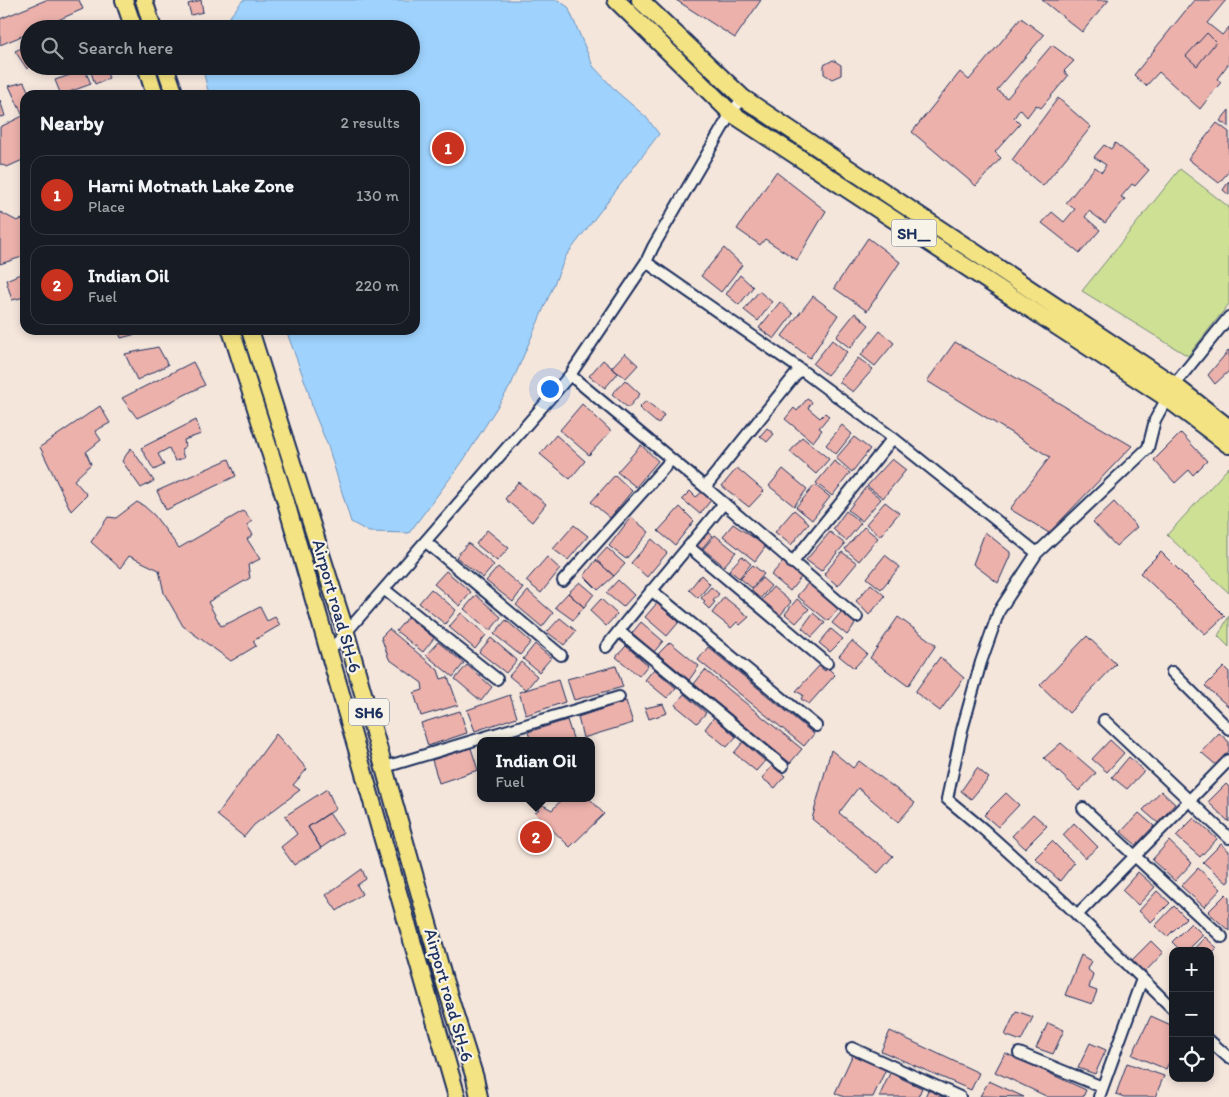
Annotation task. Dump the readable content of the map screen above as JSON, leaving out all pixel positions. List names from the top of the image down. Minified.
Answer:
{"streets":{"main road":["SH__","Airport road SH-6","SH6"]},"page":{"search":"Search here","heading":["Nearby","2 results"],"pins":["1","2"],"list":[{"mark":"1","name":"Harni Motnath Lake Zone","note":"Place","value":"130 m"},{"mark":"2","name":"Indian Oil","note":"Fuel","value":"220 m"}],"popup":["Indian Oil","Fuel"],"map_buttons":["+","−"]}}
